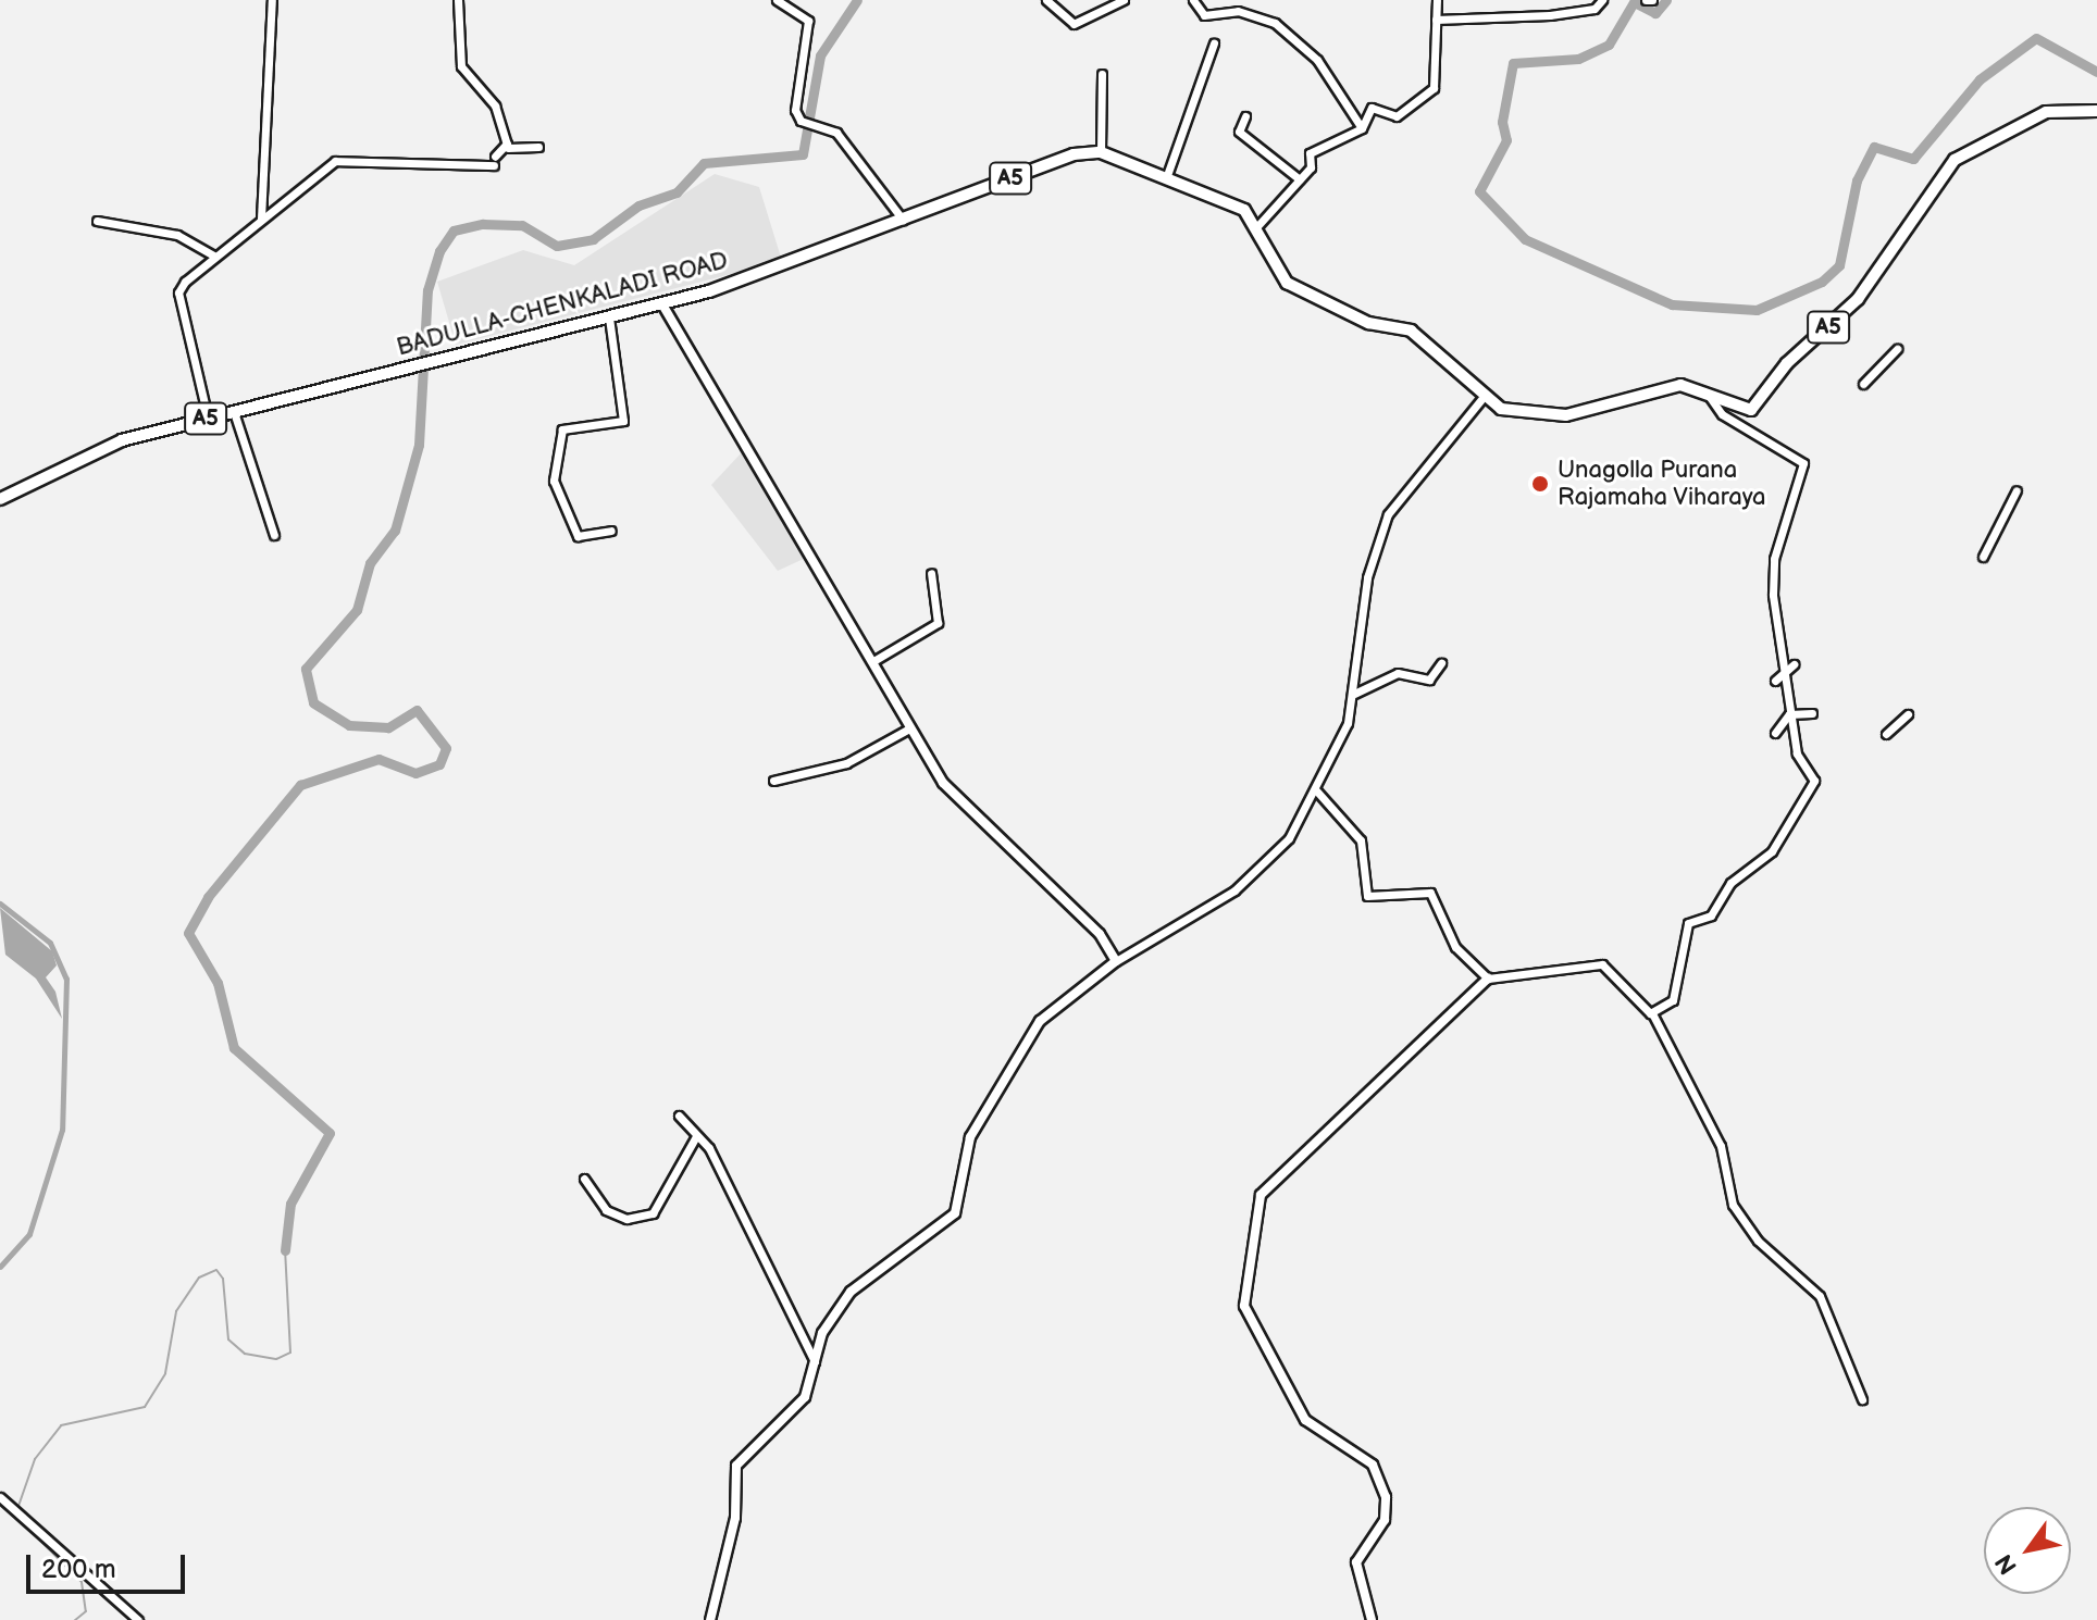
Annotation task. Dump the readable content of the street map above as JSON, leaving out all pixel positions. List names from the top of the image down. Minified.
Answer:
{"streets":{"highway":["A5","BADULLA-CHENKALADI ROAD"]},"crossings":[["A5","BADULLA-CHENKALADI ROAD"]],"places":["Unagolla Purana Rajamaha Viharaya"],"scale_bar":"200 m","north":"bottom left"}
